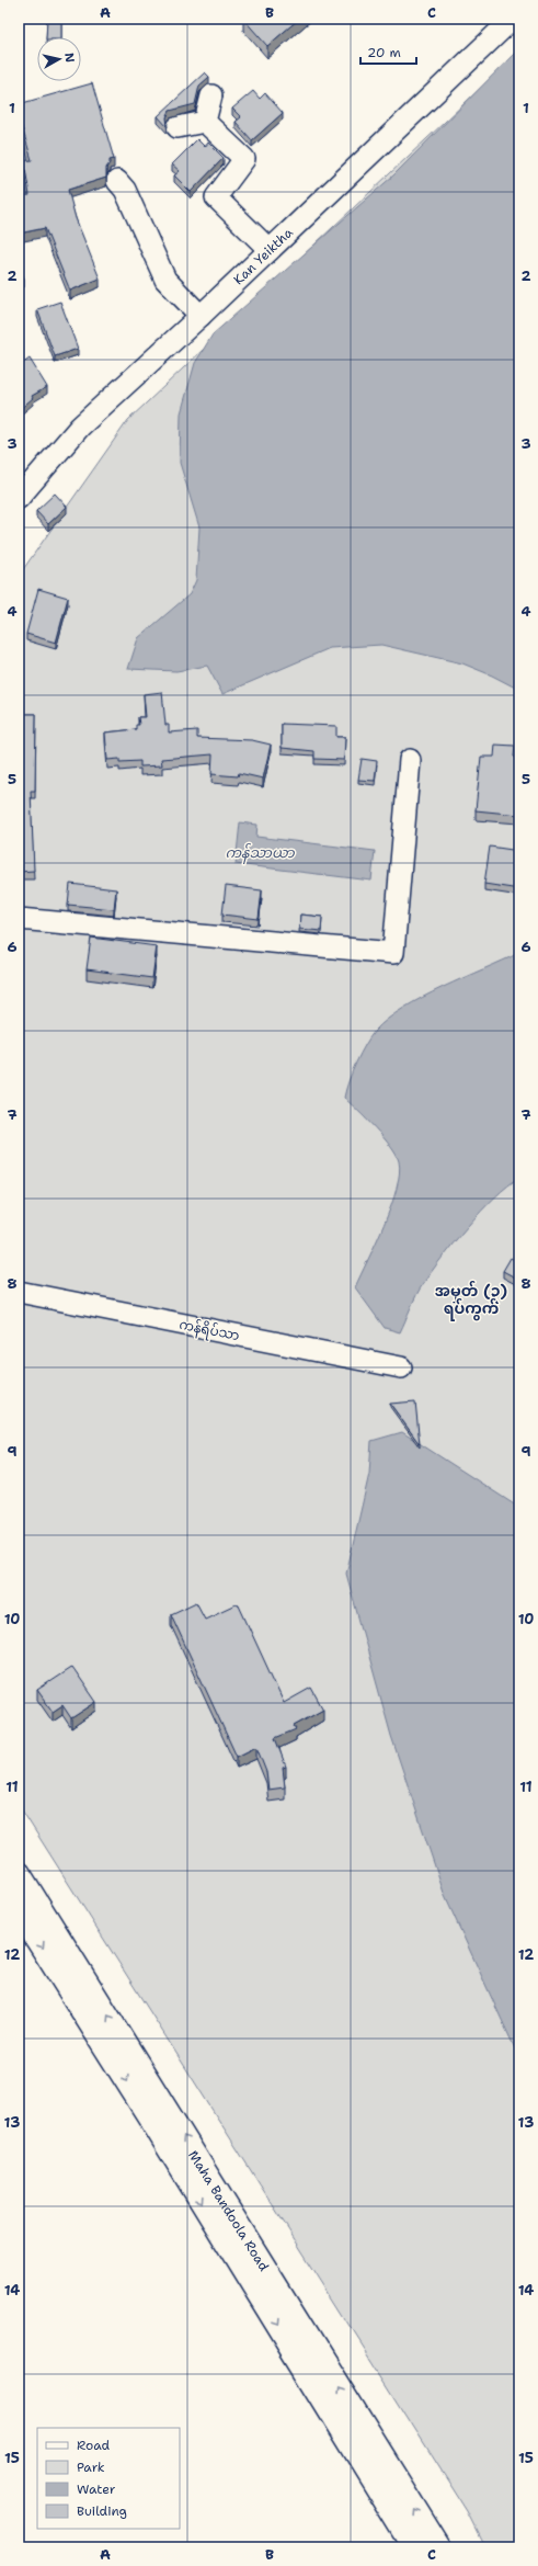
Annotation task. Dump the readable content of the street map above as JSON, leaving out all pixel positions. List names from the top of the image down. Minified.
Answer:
{"streets":{"main road":["Maha Bandoola Road"],"street":["Kan Yeiktha","ကန်ရိပ်သာ"]},"districts":["အမှတ် (၃) ရပ်ကွက်"],"water":["ကန်သာယာ"],"legend":["Road","Park","Water","Building"],"scale_bar":"20 m","north":"right","grid":{"columns":["A","B","C"],"rows":["1","2","3","4","5","6","7","8","9","10","11","12","13","14","15"]}}
